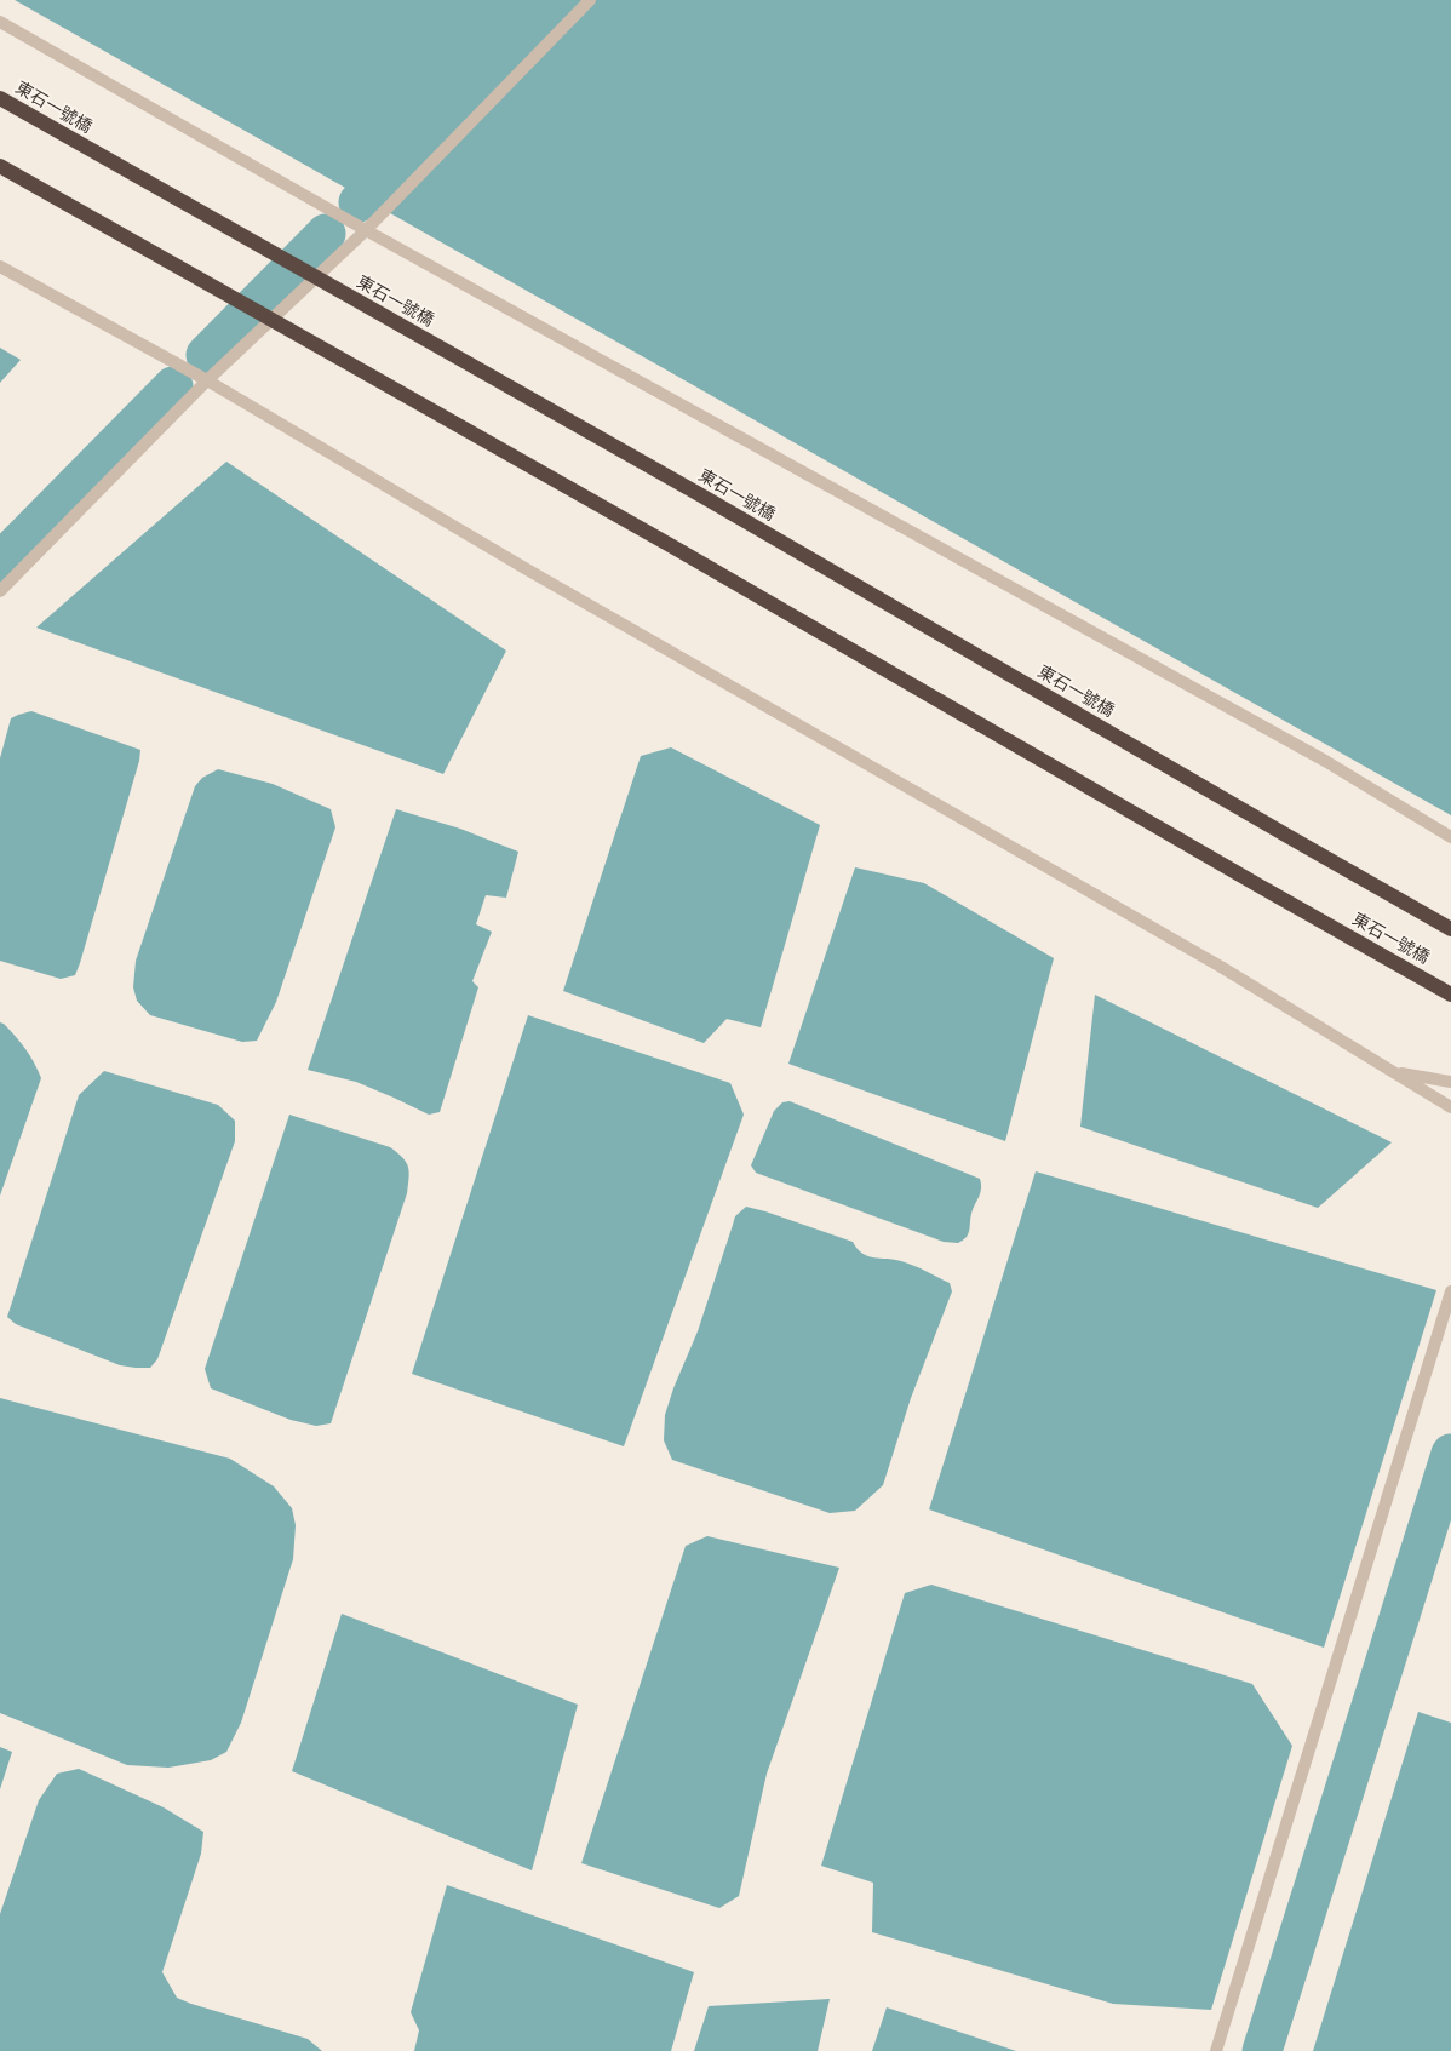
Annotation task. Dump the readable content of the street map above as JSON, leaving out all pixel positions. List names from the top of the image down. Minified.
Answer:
{"streets":{"highway":["東石一號橋"]}}
